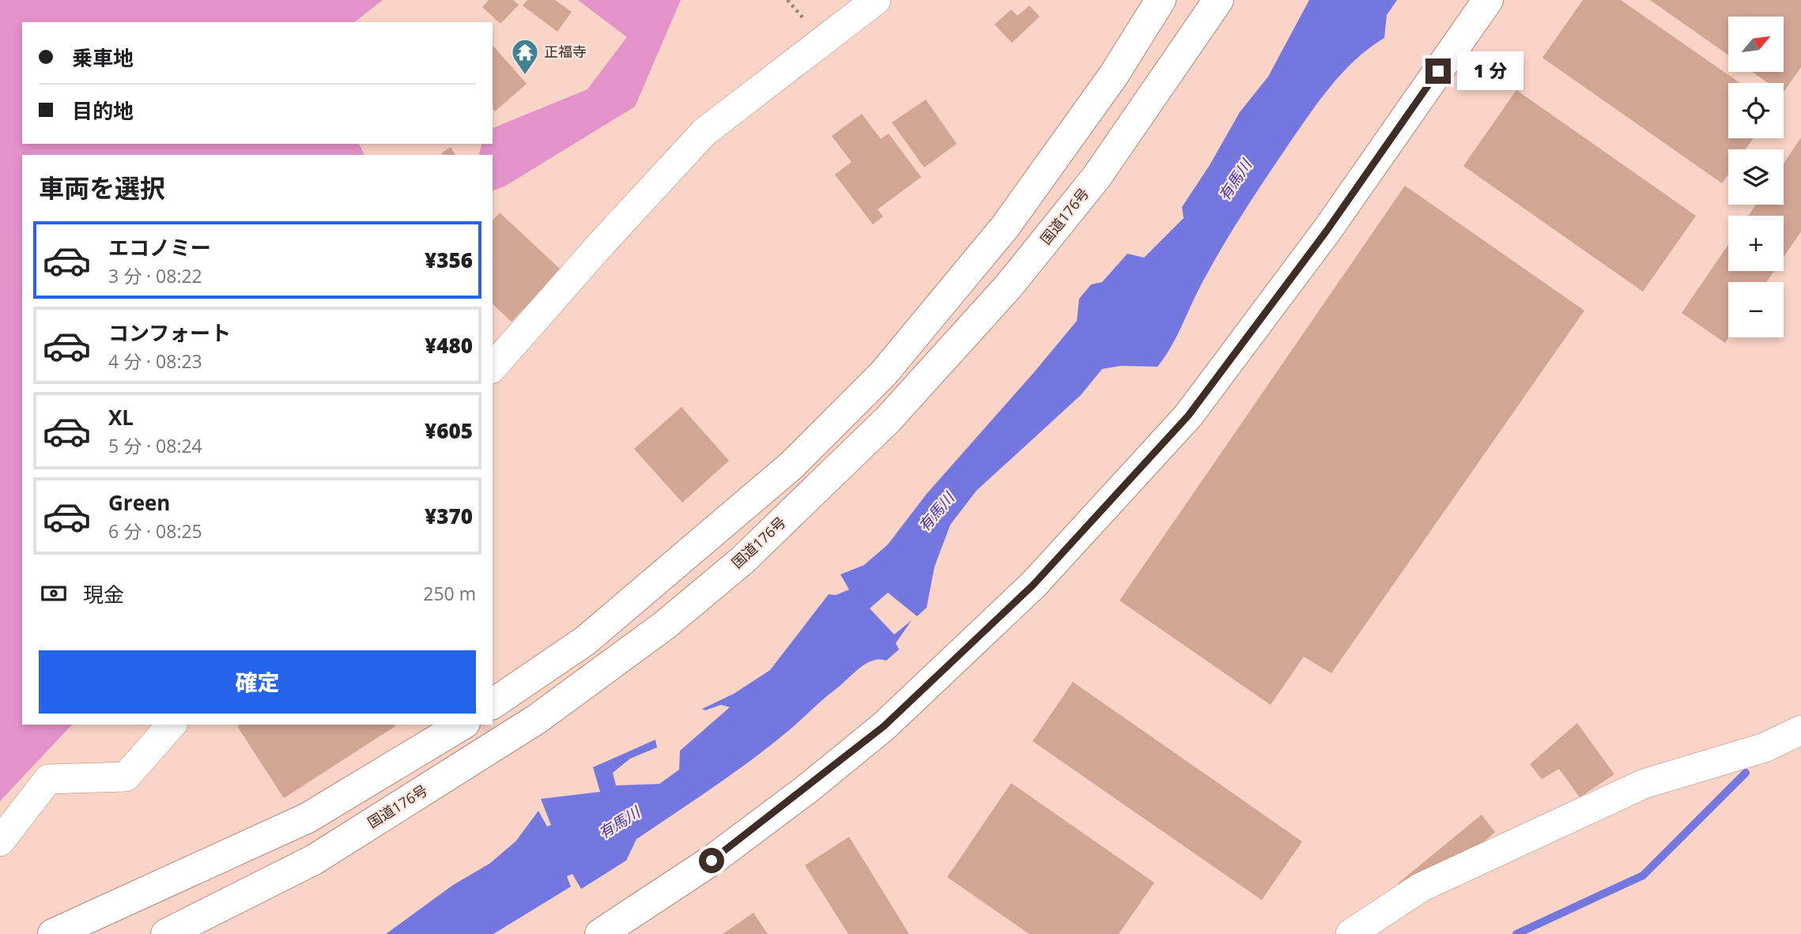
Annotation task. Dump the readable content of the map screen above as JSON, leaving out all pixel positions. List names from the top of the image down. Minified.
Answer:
{"streets":{"main road":["国道176号"]},"water":["有馬川"],"places":{"temple":["正福寺"]},"north":"top right","page":{"map_buttons":["+","−"],"banner":["乗車地","目的地"],"bubble":"1 分","heading":"車両を選択","list":[{"name":"エコノミー","note":"3 分 · 08:22","value":"¥356"},{"name":"コンフォート","note":"4 分 · 08:23","value":"¥480"},{"name":"XL","note":"5 分 · 08:24","value":"¥605"},{"name":"Green","note":"6 分 · 08:25","value":"¥370"}],"pay":["現金","250 m"],"buttons":"確定"}}
